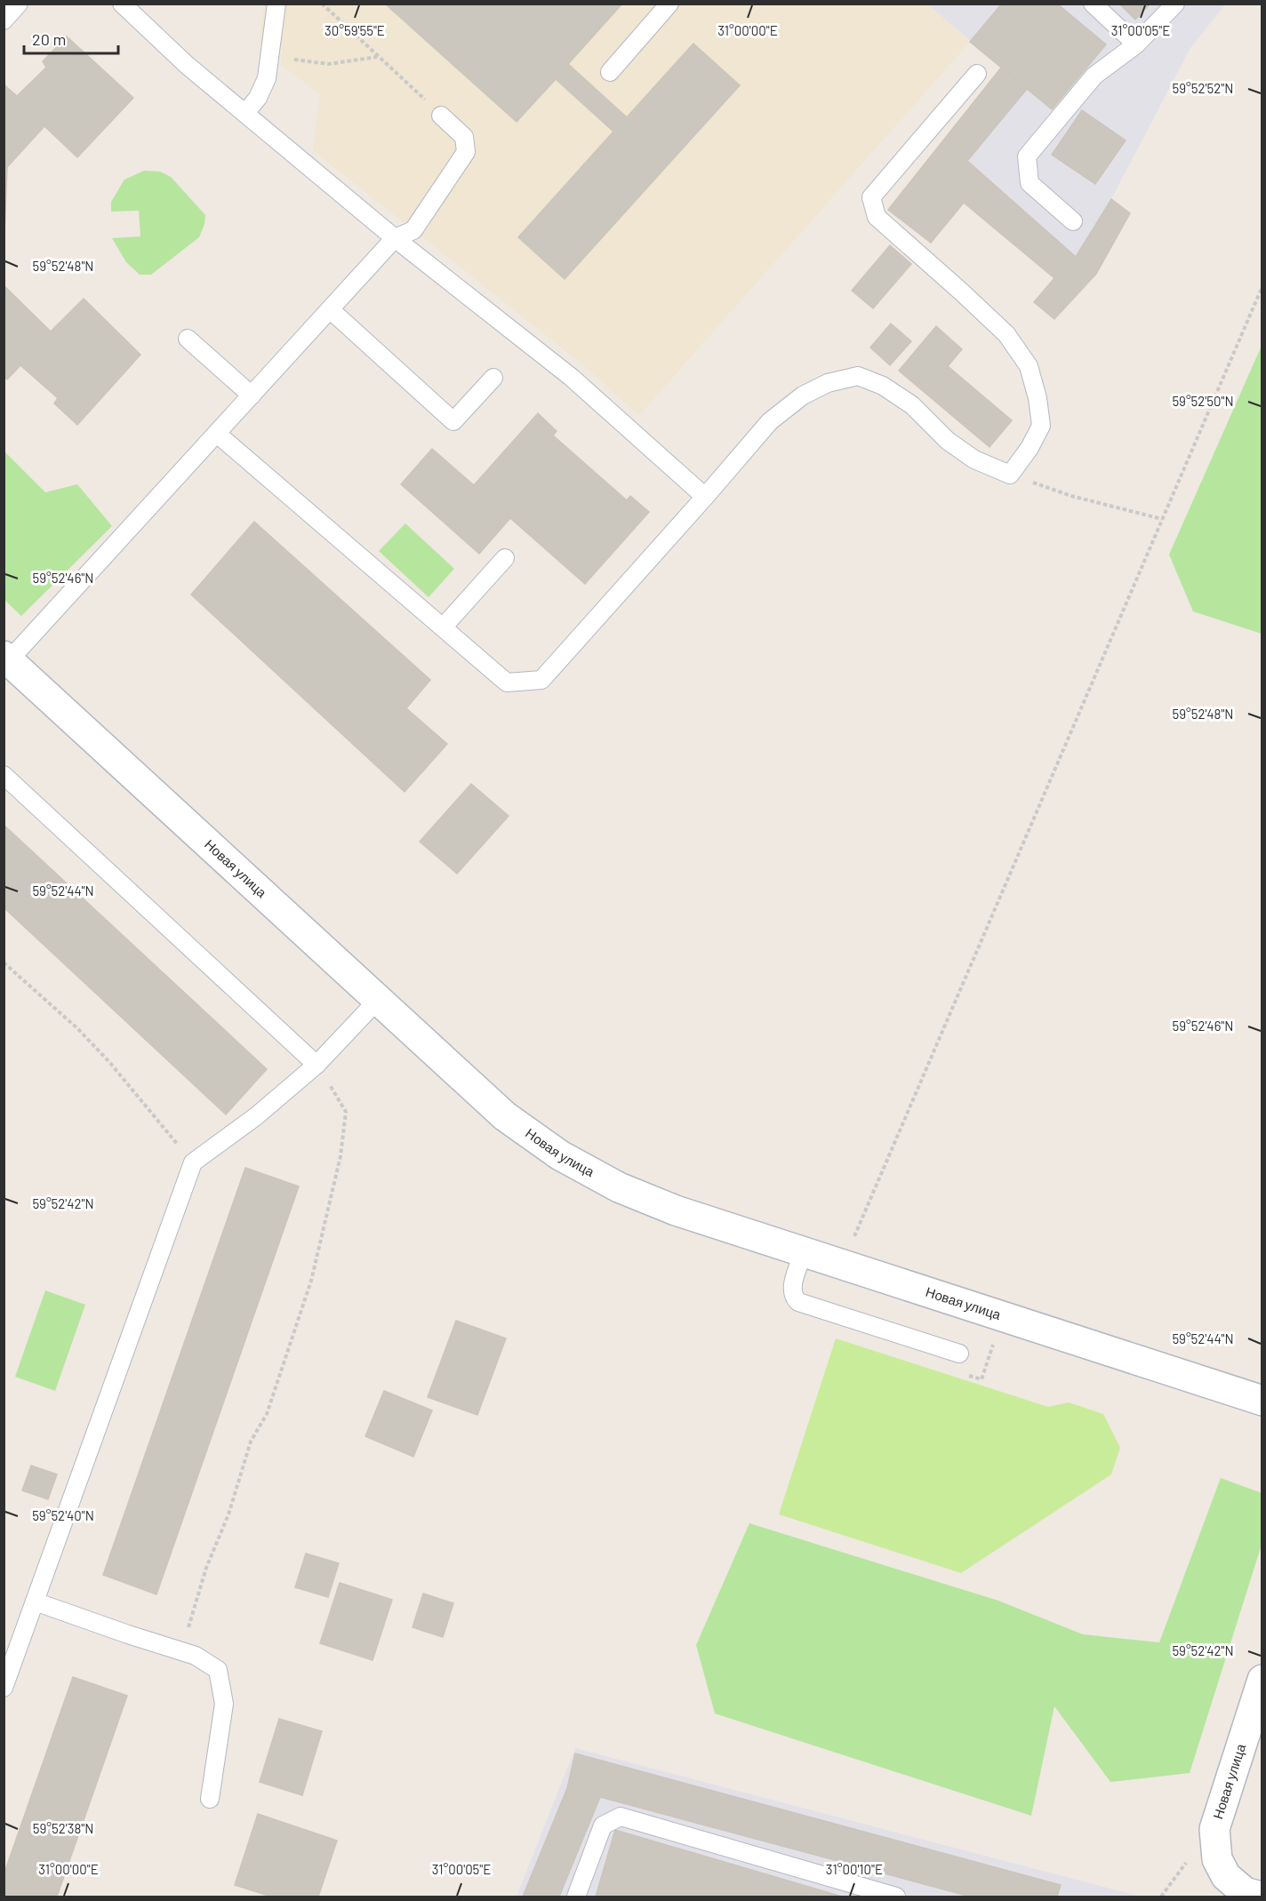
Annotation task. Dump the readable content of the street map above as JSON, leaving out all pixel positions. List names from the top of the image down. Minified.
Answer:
{"streets":{"street":["Новая улица"]},"scale_bar":"20 m","coordinates":["30°59'55\"E","31°00'00\"E","31°00'05\"E","59°52'52\"N","59°52'48\"N","59°52'50\"N","59°52'46\"N","59°52'44\"N","59°52'42\"N","59°52'40\"N","59°52'38\"N","31°00'10\"E"]}
